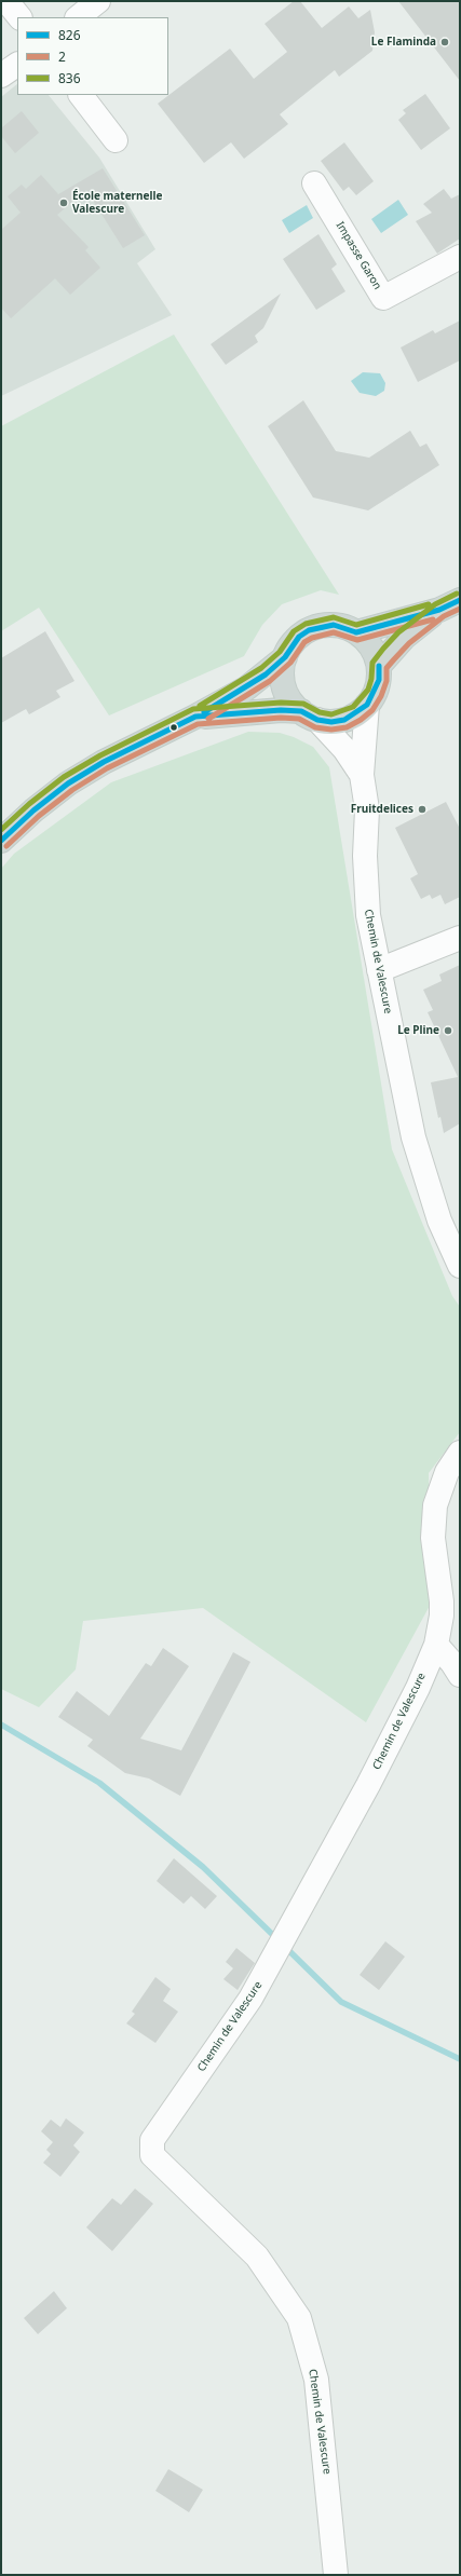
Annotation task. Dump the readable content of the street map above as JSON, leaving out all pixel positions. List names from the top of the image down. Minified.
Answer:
{"streets":{"street":["Impasse Garon","Chemin de Valescure"]},"places":["Le Flaminda","École maternelle Valescure","Fruitdelices","Le Pline"],"lines":["transit line 836","transit line 826","transit line 2"],"legend":["826","2","836"]}
